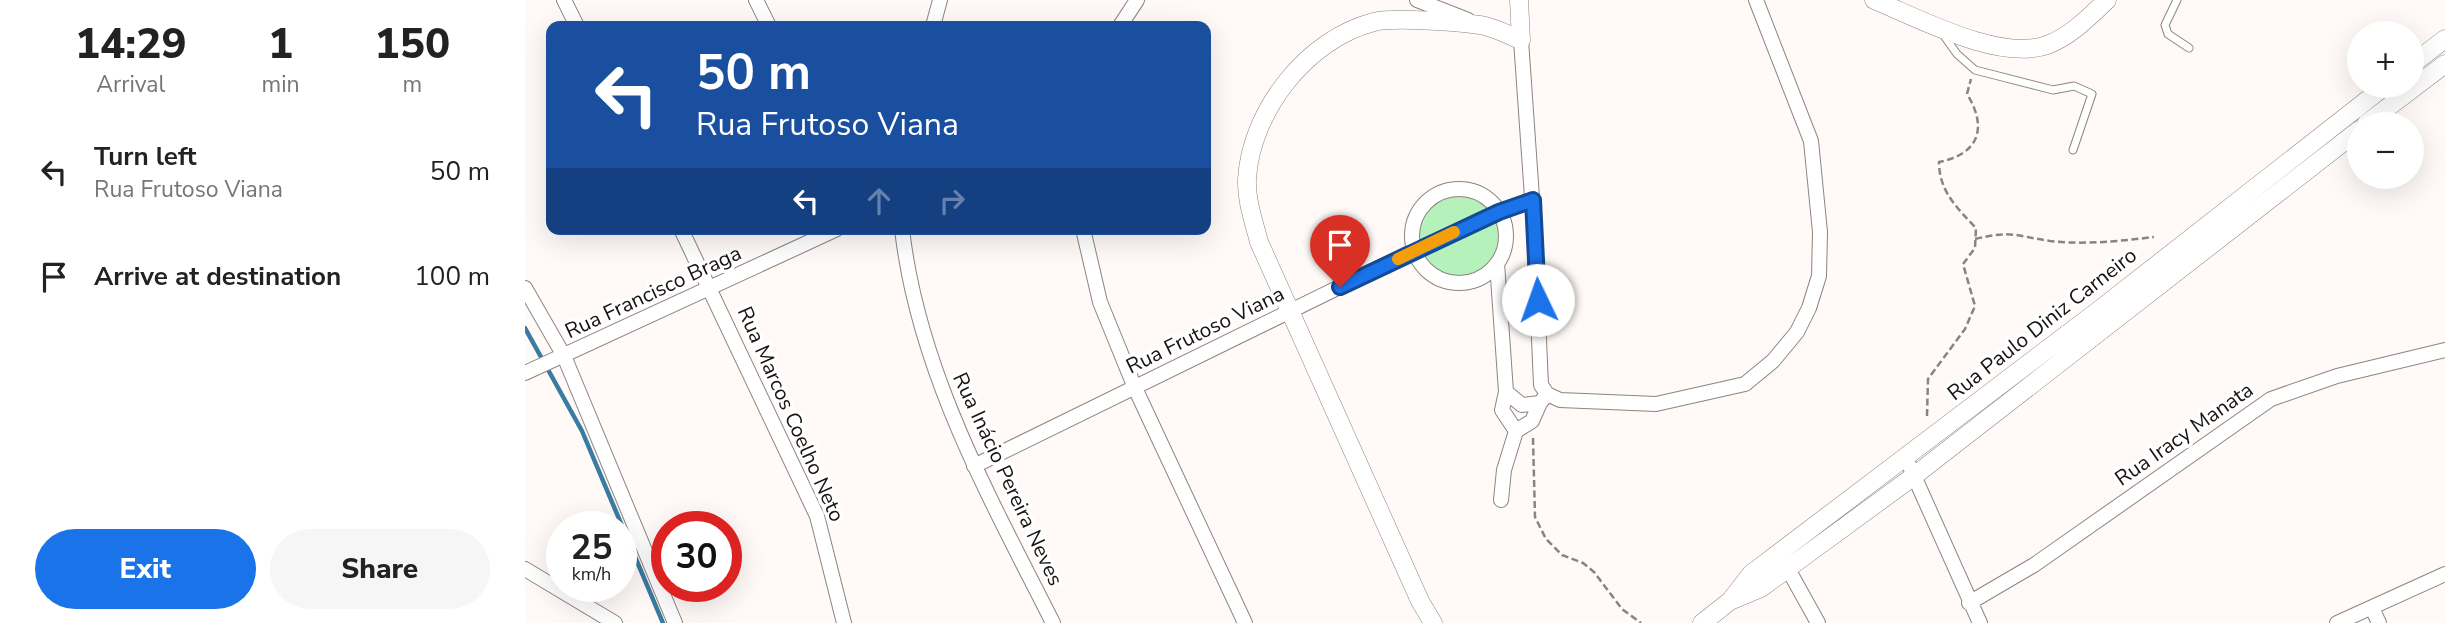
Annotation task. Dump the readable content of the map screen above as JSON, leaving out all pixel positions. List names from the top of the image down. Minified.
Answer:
{"streets":{"street":["Rua Francisco Braga","Rua Paulo Diniz Carneiro","Rua Frutoso Viana","Rua Marcos Coelho Neto","Rua Iracy Manata","Rua Inácio Pereira Neves"]},"crossings":[["Rua Francisco Braga","Rua Marcos Coelho Neto"],["Rua Frutoso Viana","Rua Inácio Pereira Neves"]],"page":{"eta":["14:29","Arrival","1","min","150","m"],"map_buttons":["+","−"],"turn":["50 m","Rua Frutoso Viana"],"list":[{"name":"Turn left","note":"Rua Frutoso Viana","value":"50 m"},{"name":"Arrive at destination","value":"100 m"}],"speed":"25 km/h","limit":"30","buttons":["Exit","Share"]}}
